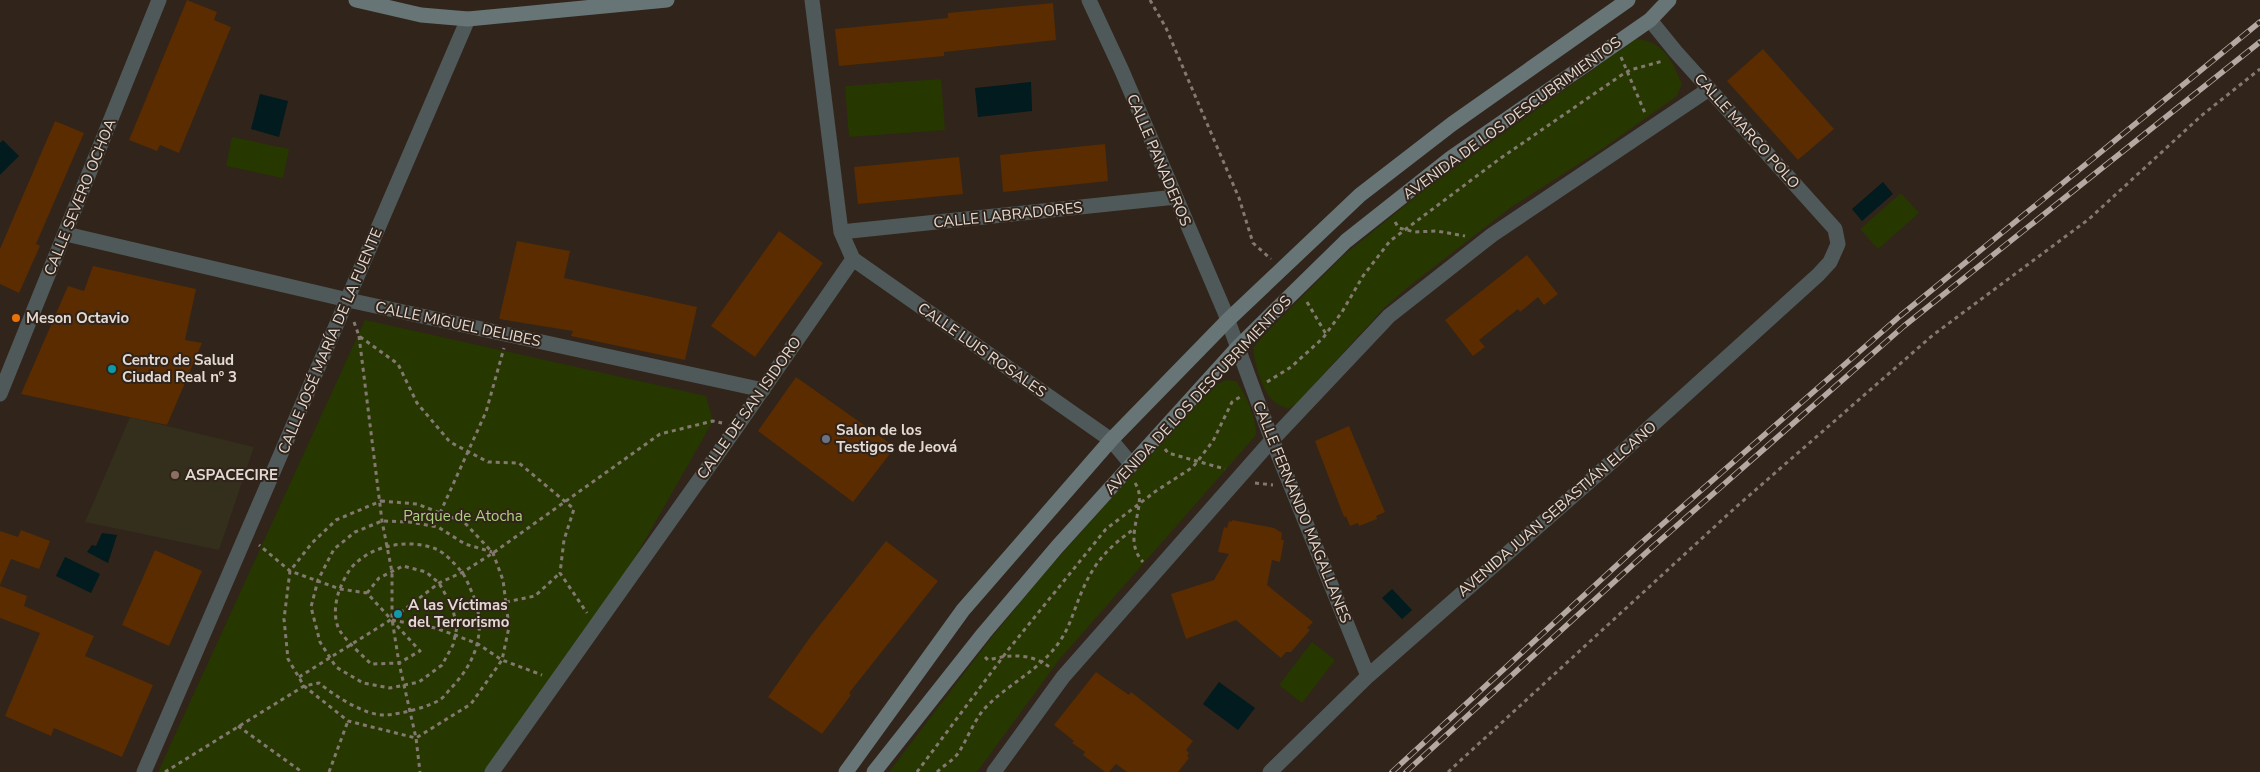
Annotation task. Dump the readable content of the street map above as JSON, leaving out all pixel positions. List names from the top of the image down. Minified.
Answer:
{"streets":{"street":["AVENIDA DE LOS DESCUBRIMIENTOS","CALLE MARCO POLO","CALLE PANADEROS","CALLE SEVERO OCHOA","CALLE LABRADORES","CALLE MIGUEL DELIBES","CALLE JOSÉ MARÍA DE LA FUENTE","CALLE LUIS ROSALES","CALLE DE SAN ISIDORO","AVENIDA JUAN SEBASTIÁN ELCANO","CALLE FERNANDO MAGALLANES"]},"crossings":[["AVENIDA DE LOS DESCUBRIMIENTOS","CALLE MARCO POLO"],["AVENIDA DE LOS DESCUBRIMIENTOS","CALLE PANADEROS"],["AVENIDA DE LOS DESCUBRIMIENTOS","CALLE LUIS ROSALES"],["AVENIDA DE LOS DESCUBRIMIENTOS","CALLE FERNANDO MAGALLANES"],["CALLE MARCO POLO","AVENIDA JUAN SEBASTIÁN ELCANO"],["CALLE PANADEROS","CALLE LABRADORES"],["CALLE PANADEROS","CALLE FERNANDO MAGALLANES"],["CALLE SEVERO OCHOA","CALLE MIGUEL DELIBES"],["CALLE MIGUEL DELIBES","CALLE JOSÉ MARÍA DE LA FUENTE"],["CALLE MIGUEL DELIBES","CALLE DE SAN ISIDORO"],["CALLE LUIS ROSALES","CALLE DE SAN ISIDORO"],["AVENIDA JUAN SEBASTIÁN ELCANO","CALLE FERNANDO MAGALLANES"]],"parks":["Parque de Atocha"],"places":["Meson Octavio","Centro de Salud Ciudad Real nº 3","Salon de los Testigos de Jeová","ASPACECIRE","A las Víctimas del Terrorismo"]}
